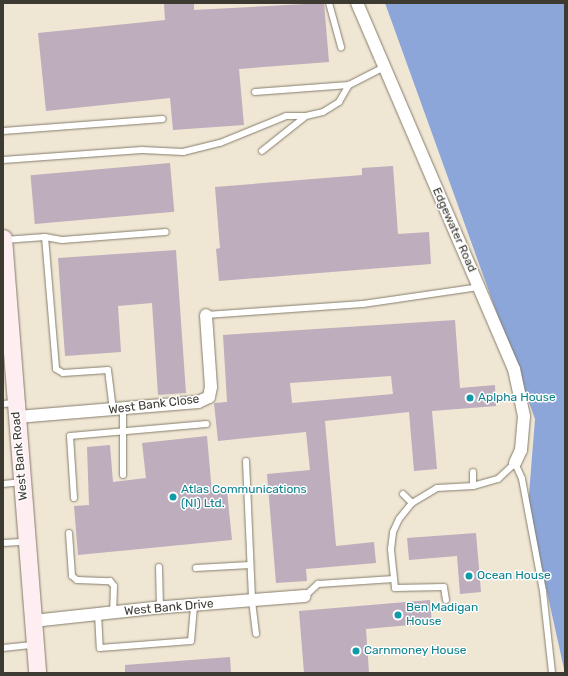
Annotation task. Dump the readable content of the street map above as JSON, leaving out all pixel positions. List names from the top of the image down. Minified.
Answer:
{"streets":{"street":["Edgewater Road","West Bank Close","West Bank Road","West Bank Drive"]},"crossings":[["West Bank Close","West Bank Road"],["West Bank Road","West Bank Drive"]],"places":["Aplpha House","Atlas Communications (NI) Ltd.","Ocean House","Ben Madigan House","Carnmoney House"]}
